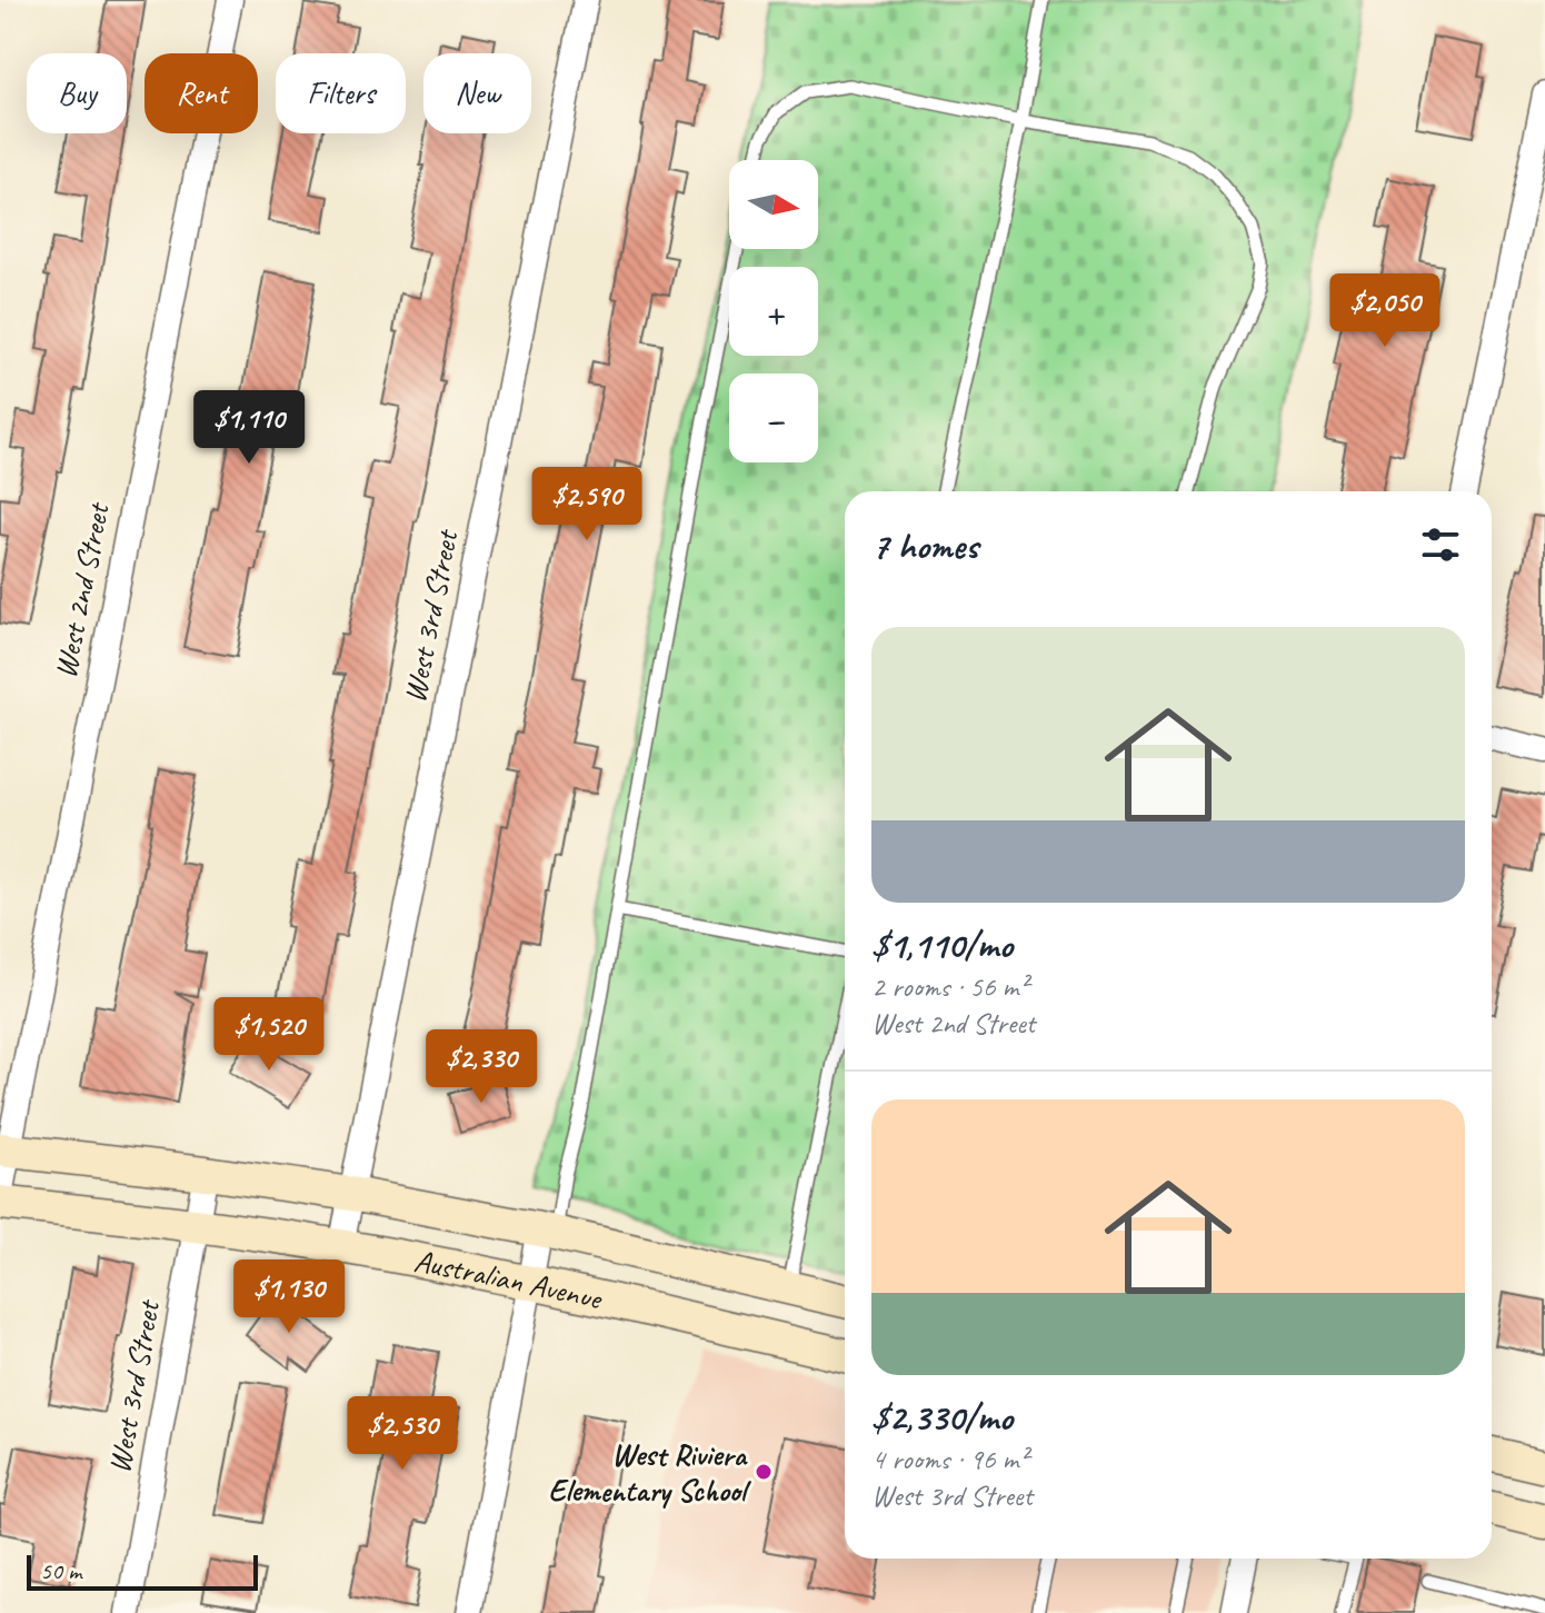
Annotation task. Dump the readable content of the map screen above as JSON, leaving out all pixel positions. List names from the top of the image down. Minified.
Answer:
{"streets":{"main road":["Australian Avenue"],"street":["West 2nd Street","West 3rd Street"]},"crossings":[["West 2nd Street","Australian Avenue"],["West 3rd Street","Australian Avenue"]],"places":["West Riviera Elementary School"],"scale_bar":"50 m","north":"right","page":{"chip":["Buy","Rent","Filters","New"],"map_buttons":["+","−"],"price":["$2,050","$1,110","$2,590","$1,520","$2,330","$1,130","$2,530"],"heading":"7 homes","list":[{"name":"$1,110/mo","note":"2 rooms · 56 m² · West 2nd Street"},{"name":"$2,330/mo","note":"4 rooms · 96 m² · West 3rd Street"}],"scale":"50 m"}}
